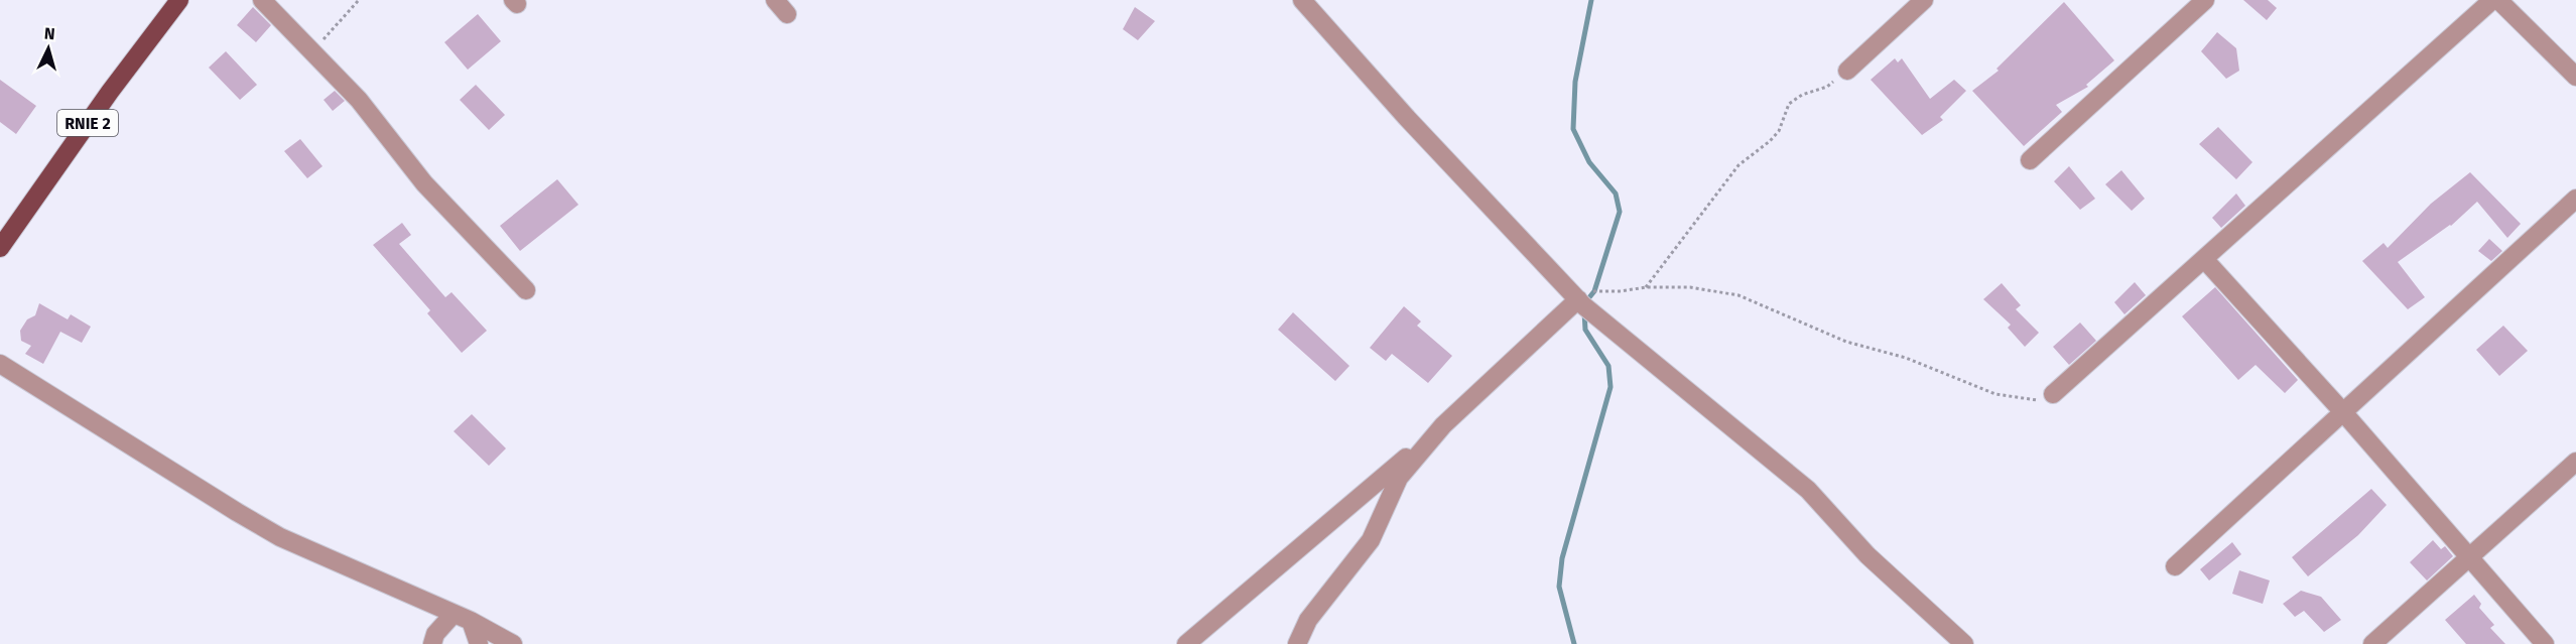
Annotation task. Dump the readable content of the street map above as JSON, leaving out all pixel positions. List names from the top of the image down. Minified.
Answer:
{"streets":{"main road":["RNIE 2"]},"north":"top"}
